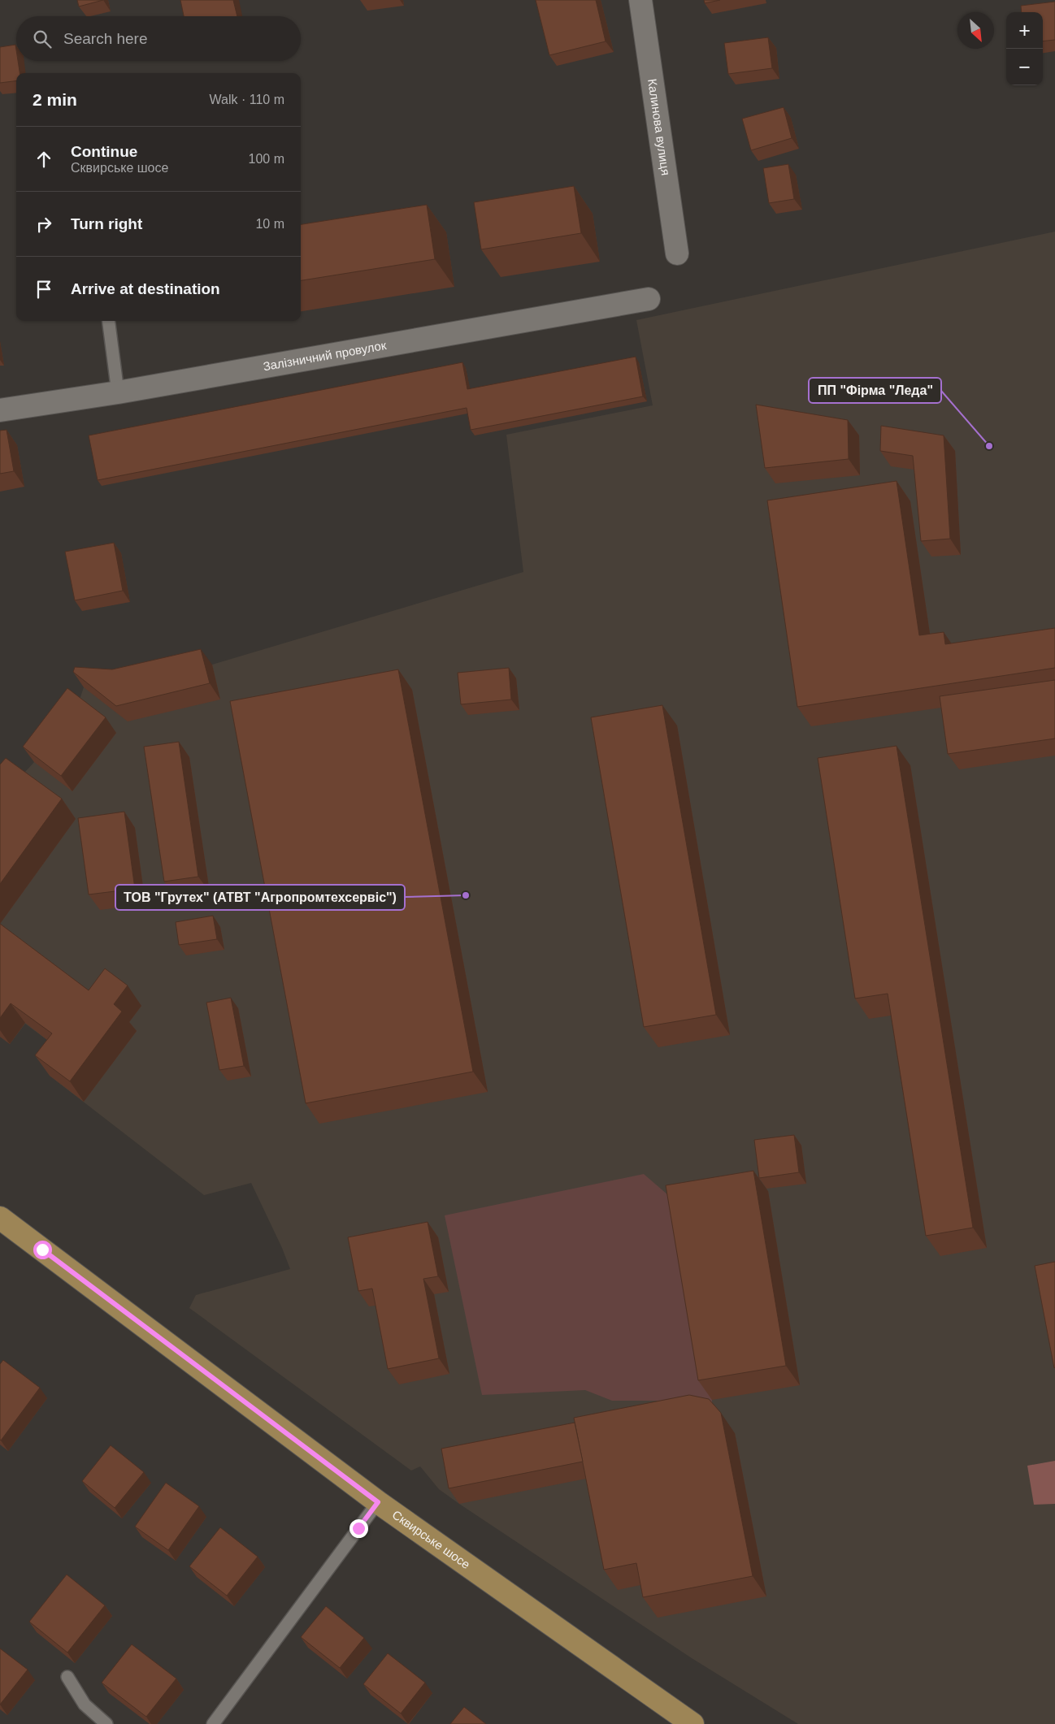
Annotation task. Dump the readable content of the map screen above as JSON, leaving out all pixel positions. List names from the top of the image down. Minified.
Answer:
{"streets":{"main road":["Сквирське шосе"],"street":["Калинова вулиця","Залізничний провулок"]},"places":["ПП \"Фірма \"Леда\"","ТОВ \"Грутех\" (АТВТ \"Агропромтехсервіс\")"],"north":"bottom right","page":{"map_buttons":["+","−"],"search":"Search here","heading":["2 min","Walk · 110 m"],"list":[["Continue","Сквирське шосе","100 m"],["Turn right","10 m"],"Arrive at destination"]}}
